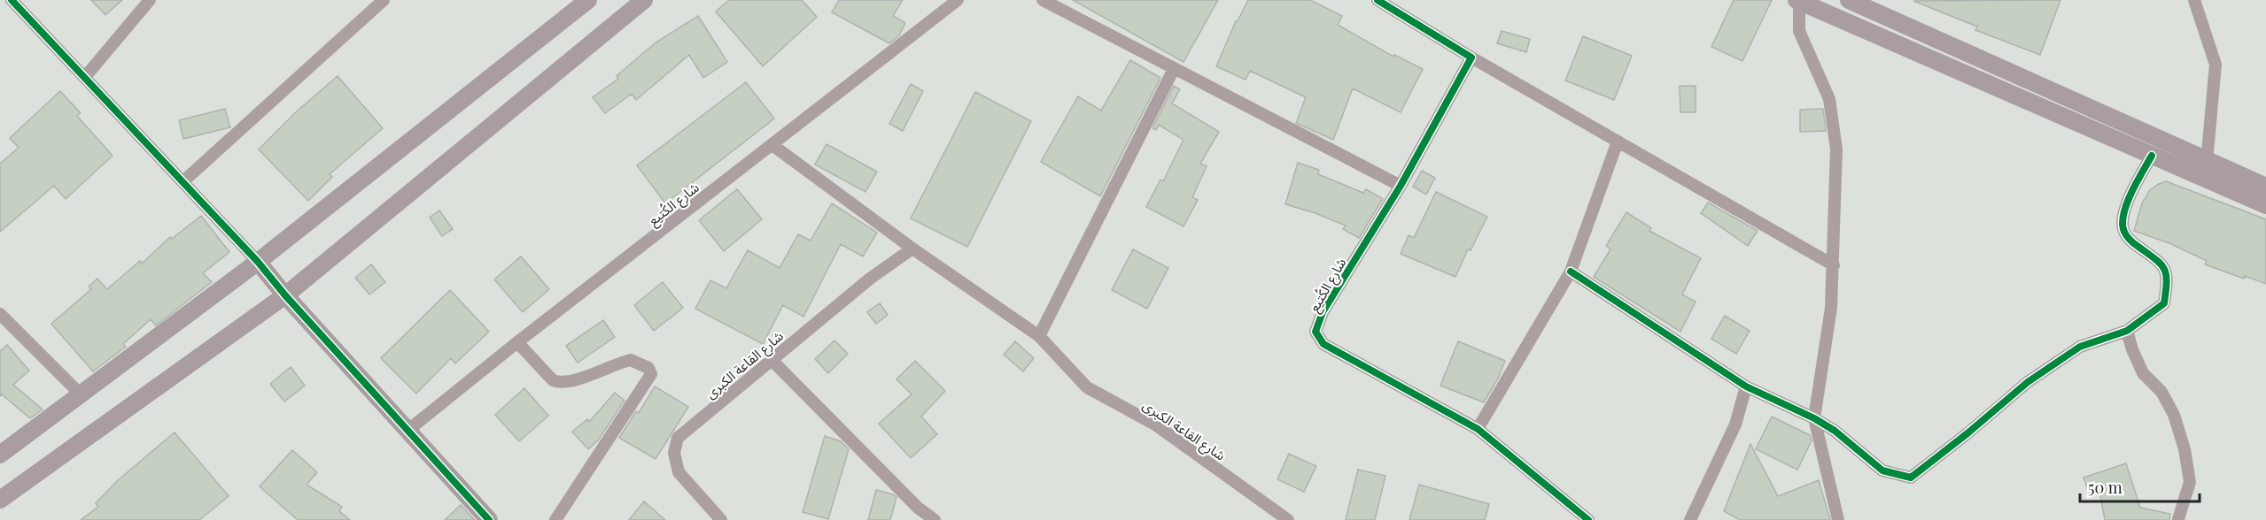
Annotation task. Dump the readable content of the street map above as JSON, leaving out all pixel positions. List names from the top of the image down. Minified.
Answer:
{"streets":{"street":["شارع الكُتيع","شارع القاعة الكبرى"]},"crossings":[["شارع الكُتيع","شارع القاعة الكبرى"]],"scale_bar":"50 m"}
